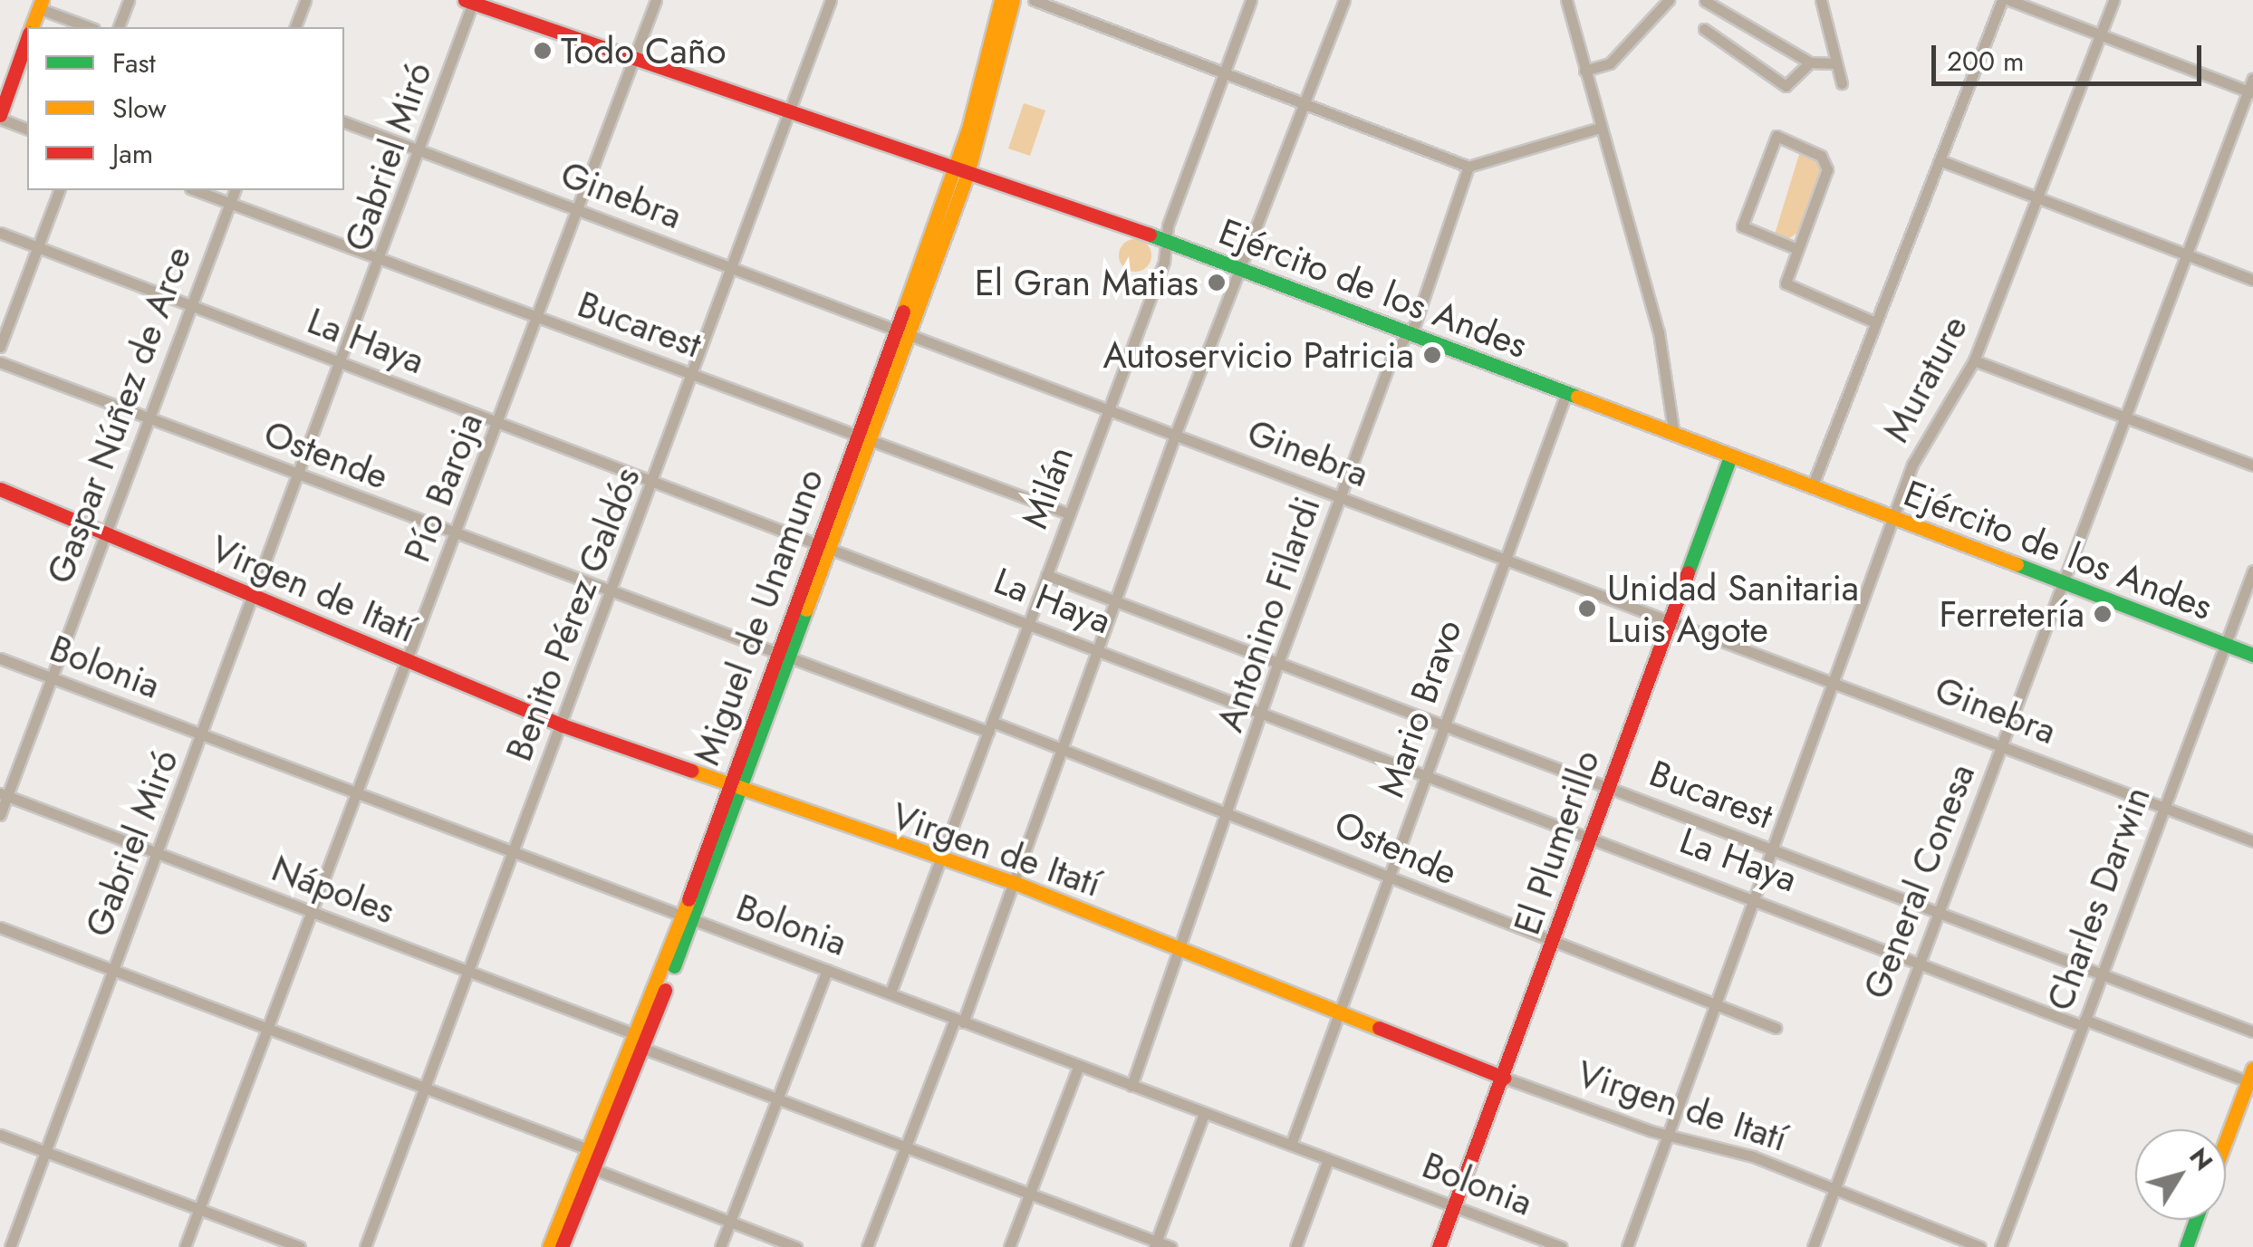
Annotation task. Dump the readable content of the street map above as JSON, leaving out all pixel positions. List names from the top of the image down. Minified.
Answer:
{"streets":{"street":["Gabriel Miró","Ginebra","Ejército de los Andes","Bucarest","La Haya","Murature","Gaspar Núñez de Arce","Ostende","Pío Baroja","Milán","Virgen de Itatí","Benito Pérez Galdós","Antonino Filardi","Miguel de Unamuno","Bolonia","Mario Bravo","El Plumerillo","General Conesa","Nápoles","Charles Darwin"]},"crossings":[["Gabriel Miró","Ginebra"],["Gabriel Miró","Ejército de los Andes"],["Gabriel Miró","Bucarest"],["Gabriel Miró","La Haya"],["Gabriel Miró","Ostende"],["Gabriel Miró","Virgen de Itatí"],["Gabriel Miró","Bolonia"],["Gabriel Miró","Nápoles"],["Ginebra","Murature"],["Ginebra","Pío Baroja"],["Ginebra","Milán"],["Ginebra","Benito Pérez Galdós"],["Ginebra","Antonino Filardi"],["Ginebra","Miguel de Unamuno"],["Ginebra","Mario Bravo"],["Ginebra","El Plumerillo"],["Ginebra","General Conesa"],["Ginebra","Charles Darwin"],["Ejército de los Andes","Murature"],["Ejército de los Andes","Pío Baroja"],["Ejército de los Andes","Milán"],["Ejército de los Andes","Benito Pérez Galdós"],["Ejército de los Andes","Antonino Filardi"],["Ejército de los Andes","Miguel de Unamuno"],["Ejército de los Andes","Mario Bravo"],["Ejército de los Andes","El Plumerillo"],["Ejército de los Andes","General Conesa"],["Ejército de los Andes","Charles Darwin"],["Bucarest","Murature"],["Bucarest","Gaspar Núñez de Arce"],["Bucarest","Pío Baroja"],["Bucarest","Milán"],["Bucarest","Benito Pérez Galdós"],["Bucarest","Antonino Filardi"],["Bucarest","Miguel de Unamuno"],["Bucarest","Mario Bravo"],["Bucarest","El Plumerillo"],["Bucarest","General Conesa"],["Bucarest","Charles Darwin"],["La Haya","Murature"],["La Haya","Gaspar Núñez de Arce"],["La Haya","Pío Baroja"],["La Haya","Milán"],["La Haya","Benito Pérez Galdós"],["La Haya","Antonino Filardi"],["La Haya","Miguel de Unamuno"],["La Haya","Mario Bravo"],["La Haya","El Plumerillo"],["La Haya","General Conesa"],["La Haya","Charles Darwin"],["Murature","Ostende"],["Murature","Virgen de Itatí"],["Gaspar Núñez de Arce","Ostende"],["Gaspar Núñez de Arce","Virgen de Itatí"],["Gaspar Núñez de Arce","Bolonia"],["Gaspar Núñez de Arce","Nápoles"],["Ostende","Pío Baroja"],["Ostende","Milán"],["Ostende","Benito Pérez Galdós"],["Ostende","Antonino Filardi"],["Ostende","Miguel de Unamuno"],["Ostende","Mario Bravo"],["Ostende","El Plumerillo"],["Pío Baroja","Virgen de Itatí"],["Pío Baroja","Bolonia"],["Pío Baroja","Nápoles"],["Milán","Virgen de Itatí"],["Milán","Bolonia"],["Virgen de Itatí","Benito Pérez Galdós"],["Virgen de Itatí","Antonino Filardi"],["Virgen de Itatí","Miguel de Unamuno"],["Virgen de Itatí","Mario Bravo"],["Virgen de Itatí","El Plumerillo"],["Virgen de Itatí","General Conesa"],["Benito Pérez Galdós","Bolonia"],["Benito Pérez Galdós","Nápoles"],["Antonino Filardi","Bolonia"],["Miguel de Unamuno","Bolonia"],["Miguel de Unamuno","Nápoles"],["Bolonia","Mario Bravo"],["Bolonia","El Plumerillo"]],"places":["Todo Caño","El Gran Matias","Autoservicio Patricia","Unidad Sanitaria Luis Agote","Ferretería"],"legend":["Fast","Slow","Jam"],"scale_bar":"200 m","north":"top right"}
